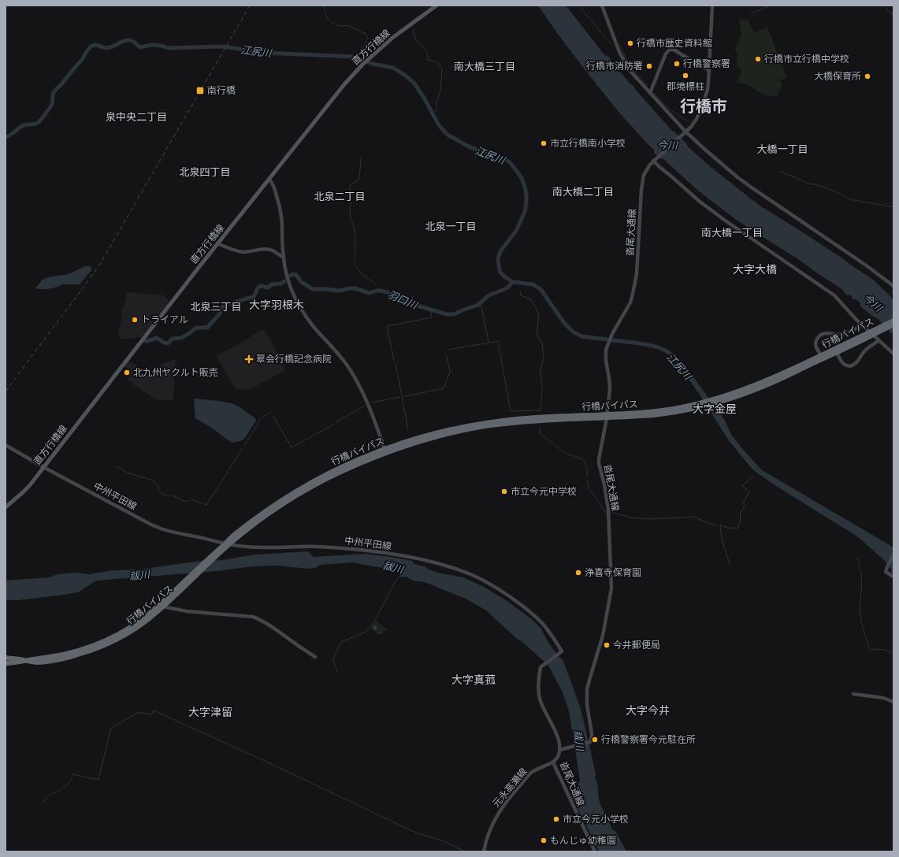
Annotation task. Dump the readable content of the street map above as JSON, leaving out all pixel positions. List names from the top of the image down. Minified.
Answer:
{"streets":{"highway":["行橋バイパス"],"main road":["直方行橋線","沓尾大通線","中州平田線","元永高瀬線"]},"crossings":[["直方行橋線","中州平田線"],["沓尾大通線","行橋バイパス"],["沓尾大通線","中州平田線"],["沓尾大通線","元永高瀬線"],["行橋バイパス","中州平田線"]],"districts":["南大橋三丁目","行橋市","泉中央二丁目","大橋一丁目","北泉四丁目","南大橋二丁目","北泉二丁目","北泉一丁目","南大橋一丁目","大字大橋","大字羽根木","北泉三丁目","大字金屋","大字真菰","大字今井","大字津留"],"water":["江尻川","今川","羽口川","祓川"],"places":{"other":["行橋市歴史資料館","行橋市立行橋中学校","行橋警察署","行橋市消防署","郡境標柱","大橋保育所","市立行橋南小学校","トライアル","北九州ヤクルト販売","市立今元中学校","浄喜寺保育園","今井郵便局","行橋警察署今元駐在所","市立今元小学校","もんじゅ幼稚園"],"transit":["南行橋"],"health":["翠会行橋記念病院"]}}
